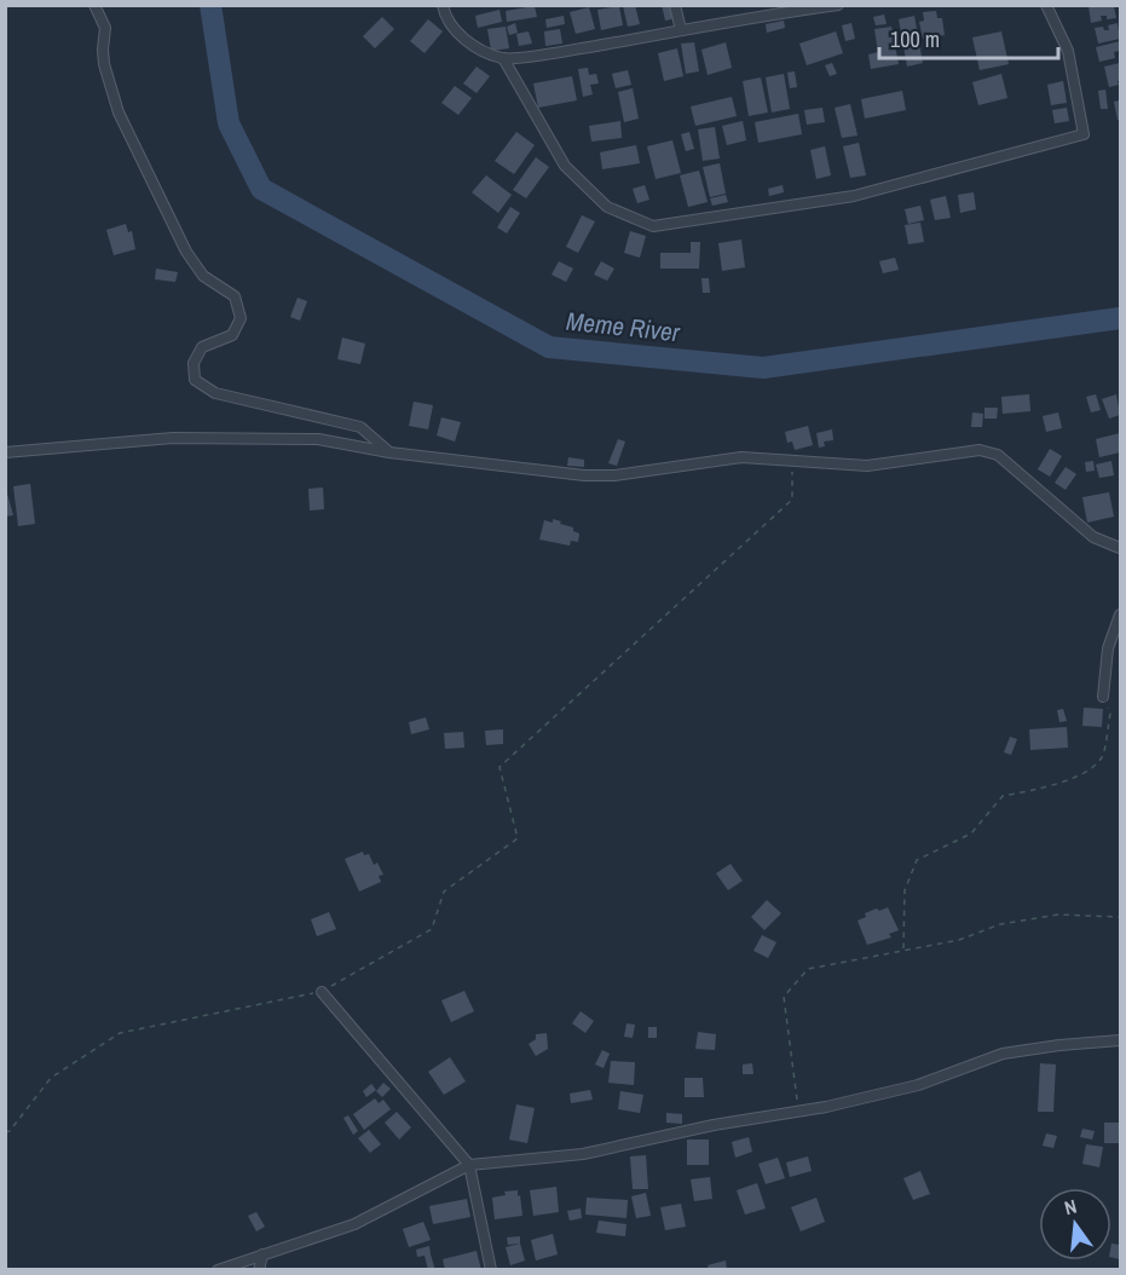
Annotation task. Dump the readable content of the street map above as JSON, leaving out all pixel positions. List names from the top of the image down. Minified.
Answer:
{"water":["Meme River"],"scale_bar":"100 m","north":"top"}
